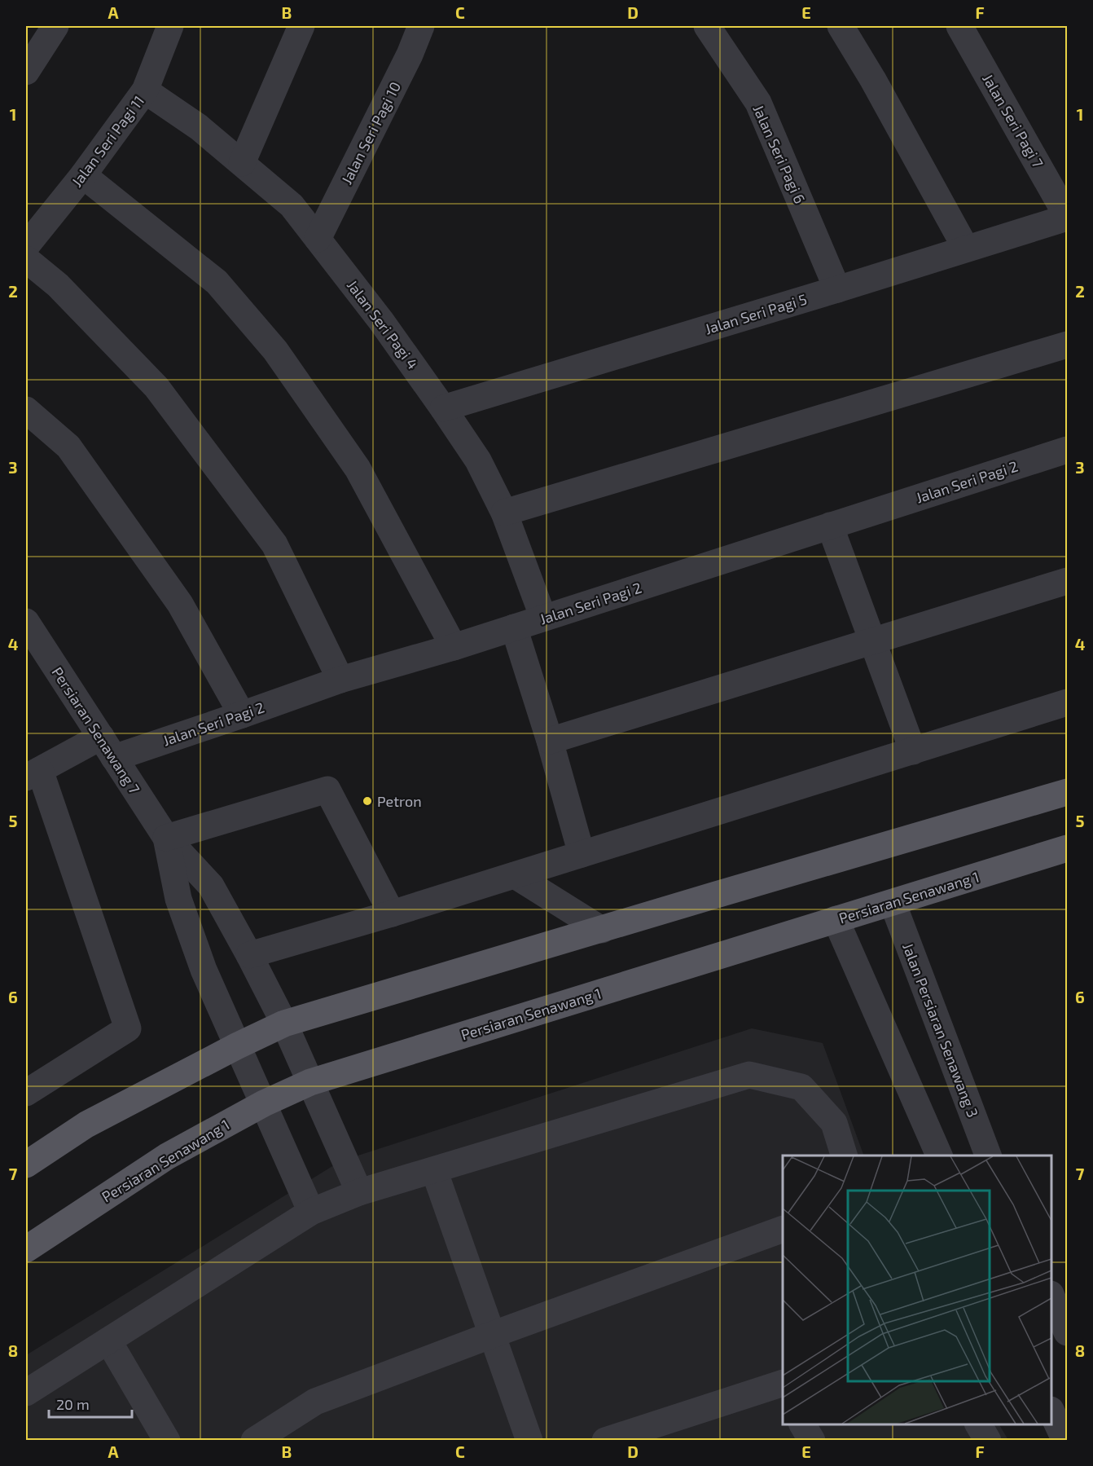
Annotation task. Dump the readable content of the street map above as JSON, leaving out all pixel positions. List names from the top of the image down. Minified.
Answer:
{"streets":{"main road":["Persiaran Senawang 1"],"street":["Jalan Seri Pagi 7","Jalan Seri Pagi 10","Jalan Seri Pagi 11","Jalan Seri Pagi 6","Jalan Seri Pagi 5","Jalan Seri Pagi 4","Jalan Seri Pagi 2","Persiaran Senawang 7","Jalan Persiaran Senawang 3"]},"crossings":[["Jalan Seri Pagi 7","Jalan Seri Pagi 5"],["Jalan Seri Pagi 10","Jalan Seri Pagi 4"],["Jalan Seri Pagi 11","Jalan Seri Pagi 4"],["Jalan Seri Pagi 6","Jalan Seri Pagi 5"],["Jalan Seri Pagi 5","Jalan Seri Pagi 4"],["Jalan Seri Pagi 4","Jalan Seri Pagi 2"],["Jalan Seri Pagi 2","Persiaran Senawang 7"],["Persiaran Senawang 1","Jalan Persiaran Senawang 3"]],"places":["Petron"],"scale_bar":"20 m","grid":{"columns":["A","B","C","D","E","F"],"rows":["1","2","3","4","5","6","7","8"]}}
